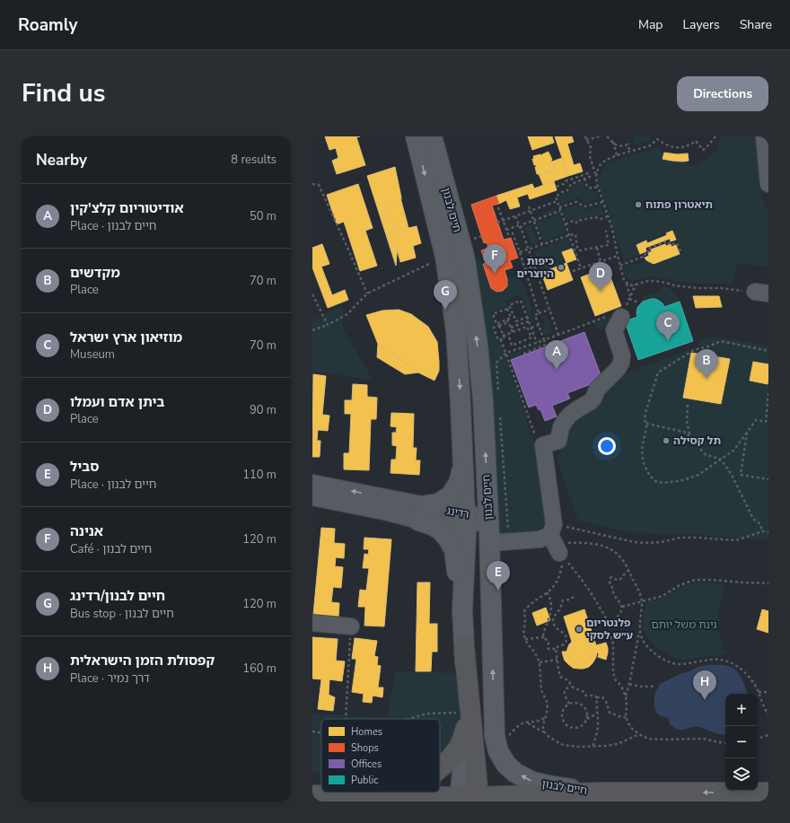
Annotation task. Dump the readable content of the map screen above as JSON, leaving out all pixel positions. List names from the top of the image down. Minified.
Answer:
{"streets":{"main road":["חיים לבנון"],"street":["רדינג"]},"crossings":[["חיים לבנון","רדינג"]],"parks":["גינת משל יותם"],"places":["תיאטרון פתוח","כיפות היוצרים","תל קסילה","פלנטריום ע״ש לסקי"],"legend":["Homes","Shops","Offices","Public"],"page":{"header":"Roamly","nav":["Map","Layers","Share"],"title":"Find us","buttons":"Directions","heading":["Nearby","8 results"],"list":[{"mark":"A","name":"אודיטוריום קלצ'קין","note":"Place · חיים לבנון","value":"50 m"},{"mark":"B","name":"מקדשים","note":"Place","value":"70 m"},{"mark":"C","name":"מוזיאון ארץ ישראל","note":"Museum","value":"70 m"},{"mark":"D","name":"ביתן אדם ועמלו","note":"Place","value":"90 m"},{"mark":"E","name":"סביל","note":"Place · חיים לבנון","value":"110 m"},{"mark":"F","name":"אנינה","note":"Café · חיים לבנון","value":"120 m"},{"mark":"G","name":"חיים לבנון/רדינג","note":"Bus stop · חיים לבנון","value":"120 m"},{"mark":"H","name":"קפסולת הזמן הישראלית","note":"Place · דרך נמיר","value":"160 m"}],"pins":["F","D","G","C","A","B","E","H"],"map_buttons":["+","−"]}}
